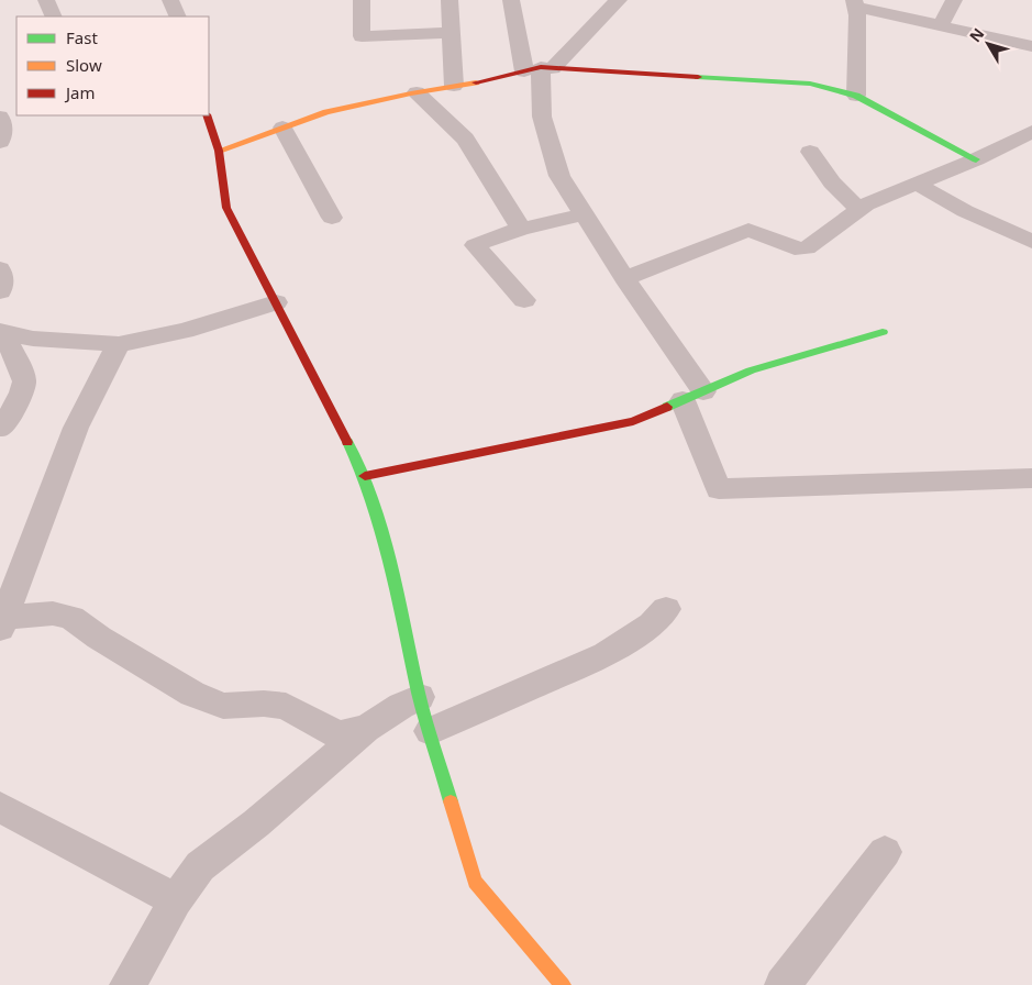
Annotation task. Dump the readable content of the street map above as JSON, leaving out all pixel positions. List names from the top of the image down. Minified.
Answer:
{"legend":["Fast","Slow","Jam"],"north":"top left"}
